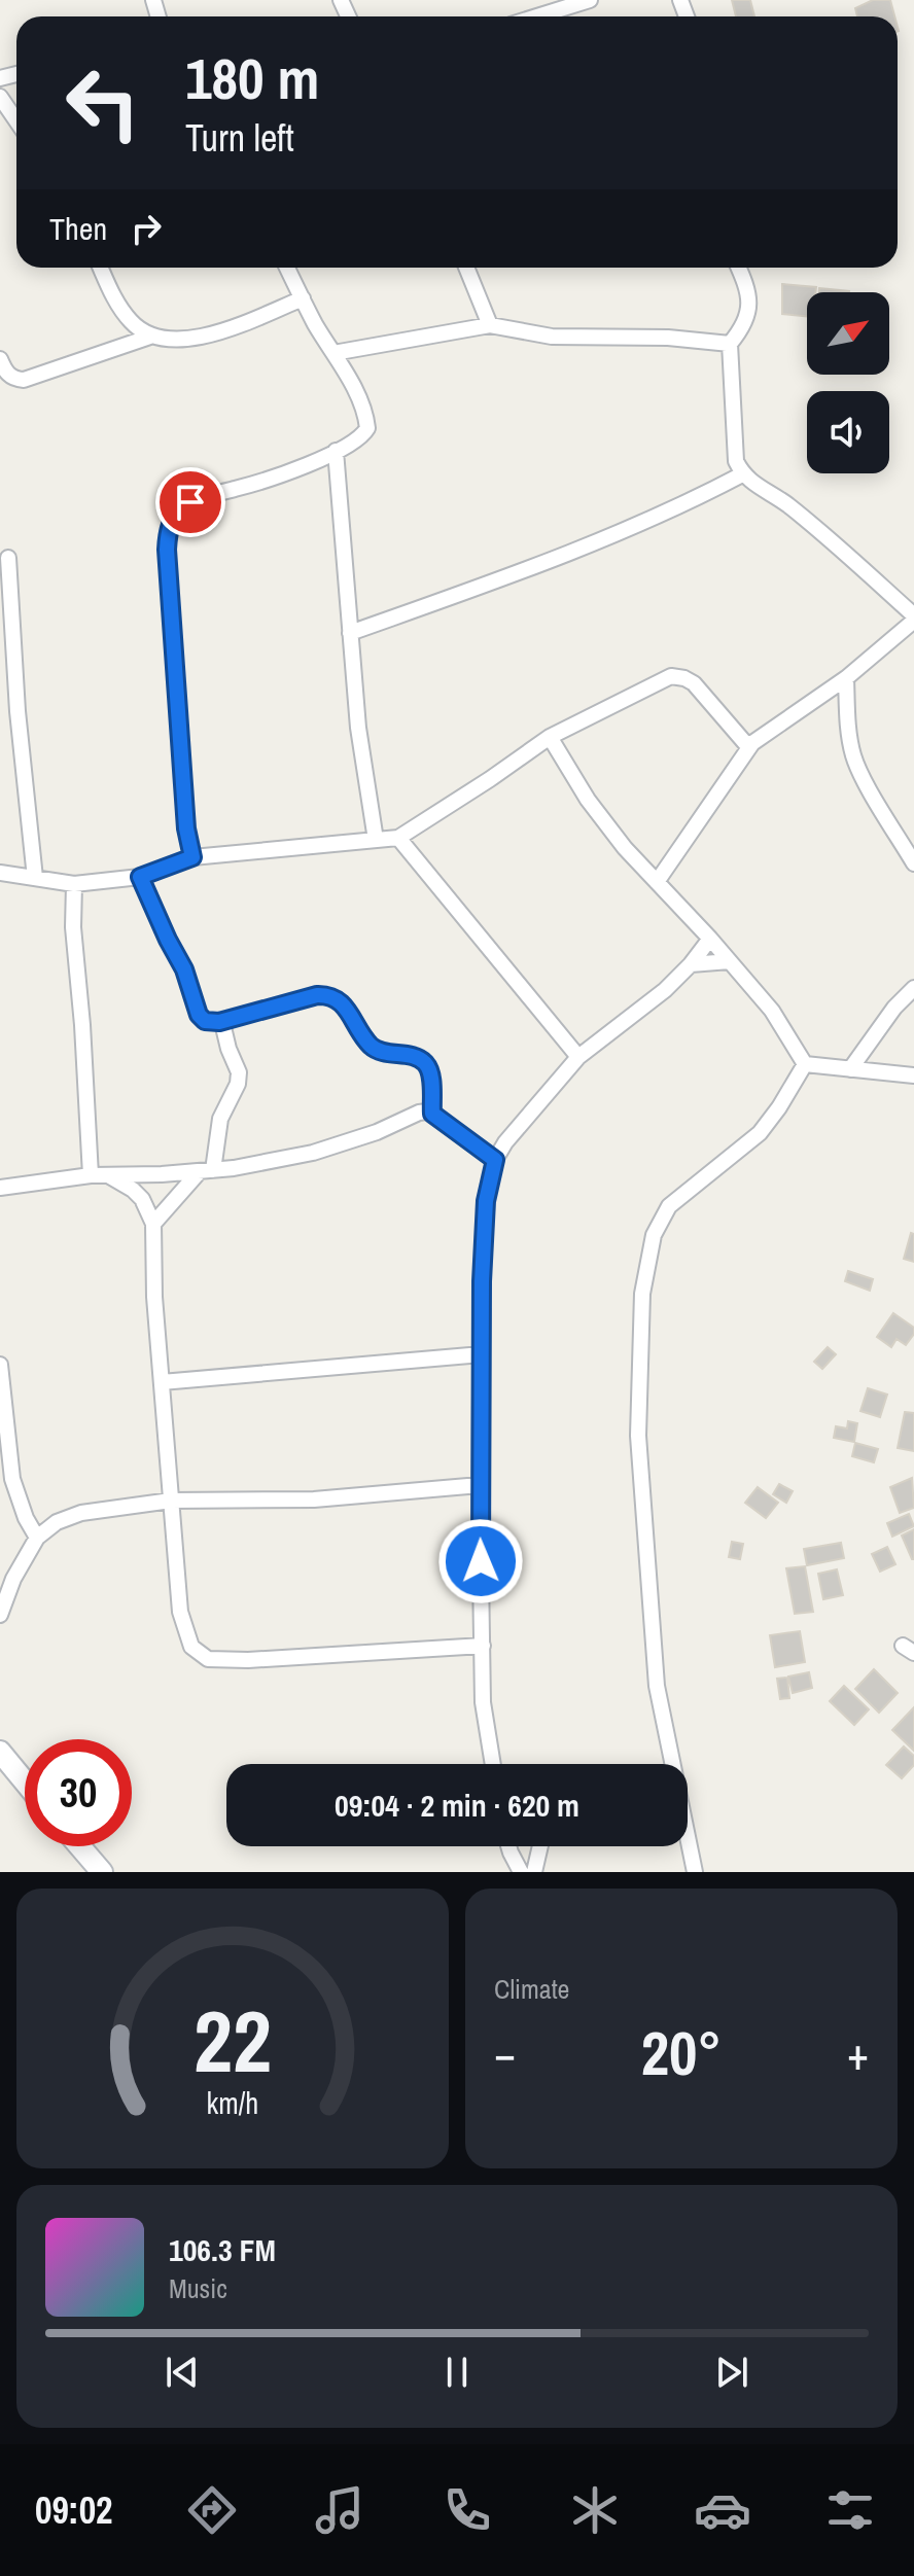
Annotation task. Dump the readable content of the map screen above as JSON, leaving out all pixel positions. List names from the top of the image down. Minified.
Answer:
{"north":"top right","page":{"turn":["180 m","Turn left"],"then":"Then","limit":"30","trip":"09:04 · 2 min · 620 m","tile":"Climate","heat":["−","20°","+"],"song":["106.3 FM","Music"],"tabs":"09:02","gauge":["22","km/h"]}}
